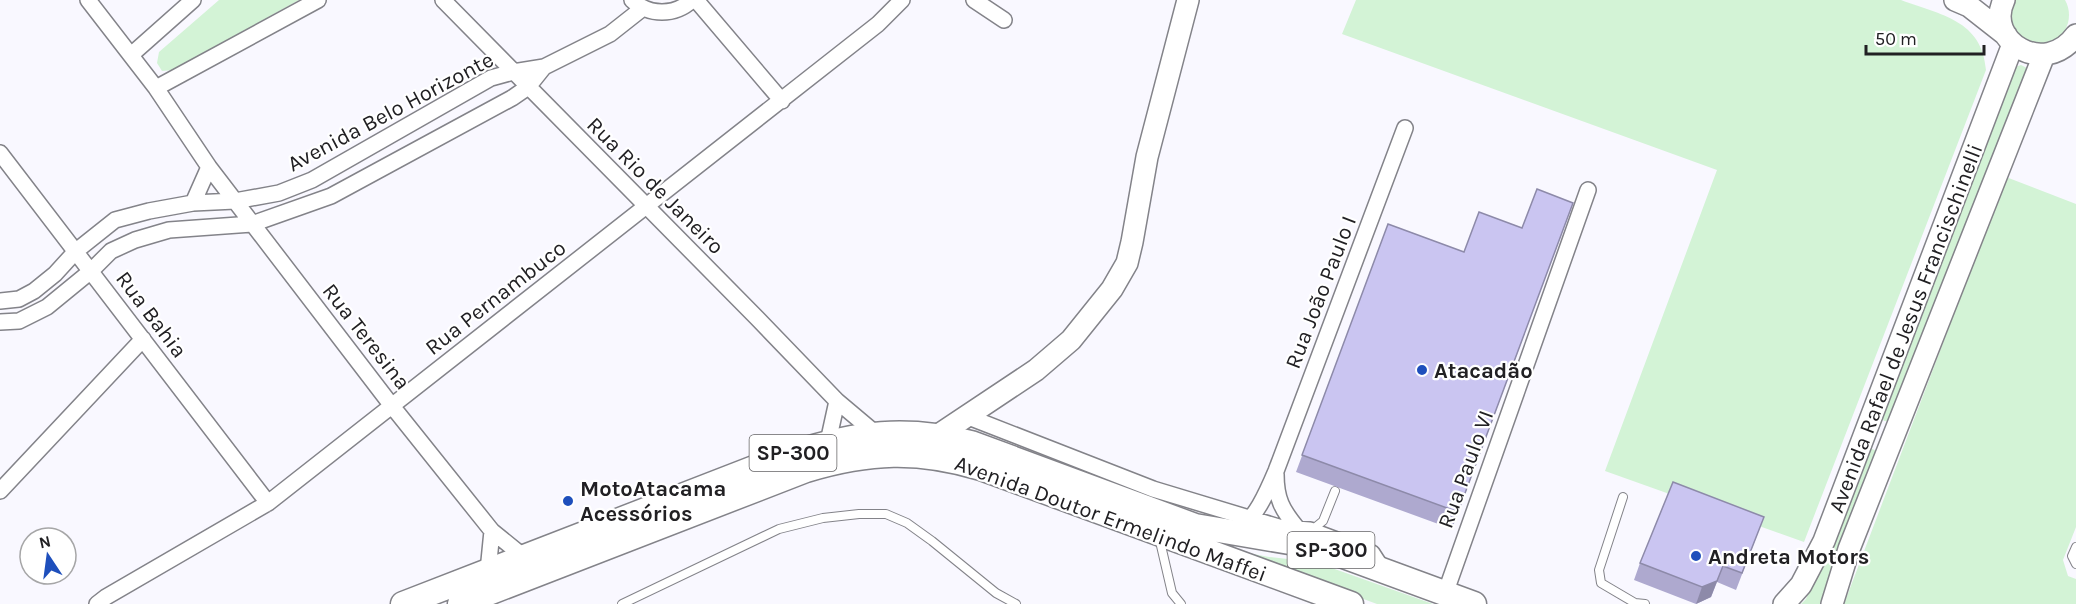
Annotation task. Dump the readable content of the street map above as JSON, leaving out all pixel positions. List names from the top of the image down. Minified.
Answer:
{"streets":{"main road":["SP-300","Avenida Doutor Ermelindo Maffei"],"street":["Avenida Belo Horizonte","Rua Rio de Janeiro","Rua João Paulo I","Rua Pernambuco","Rua Bahia","Avenida Rafael de Jesus Francischinelli","Rua Teresina","Rua Paulo VI"]},"crossings":[["Avenida Belo Horizonte","Rua Rio de Janeiro"],["Avenida Belo Horizonte","Rua Bahia"],["Avenida Belo Horizonte","Rua Teresina"],["Rua Rio de Janeiro","Rua Pernambuco"],["Rua Rio de Janeiro","Avenida Doutor Ermelindo Maffei"],["Rua João Paulo I","Avenida Doutor Ermelindo Maffei"],["Rua Pernambuco","Rua Bahia"],["Rua Pernambuco","Rua Teresina"],["Rua Teresina","Avenida Doutor Ermelindo Maffei"],["Rua Paulo VI","Avenida Doutor Ermelindo Maffei"]],"places":["Atacadão","MotoAtacama Acessórios","Andreta Motors"],"scale_bar":"50 m","north":"top"}
